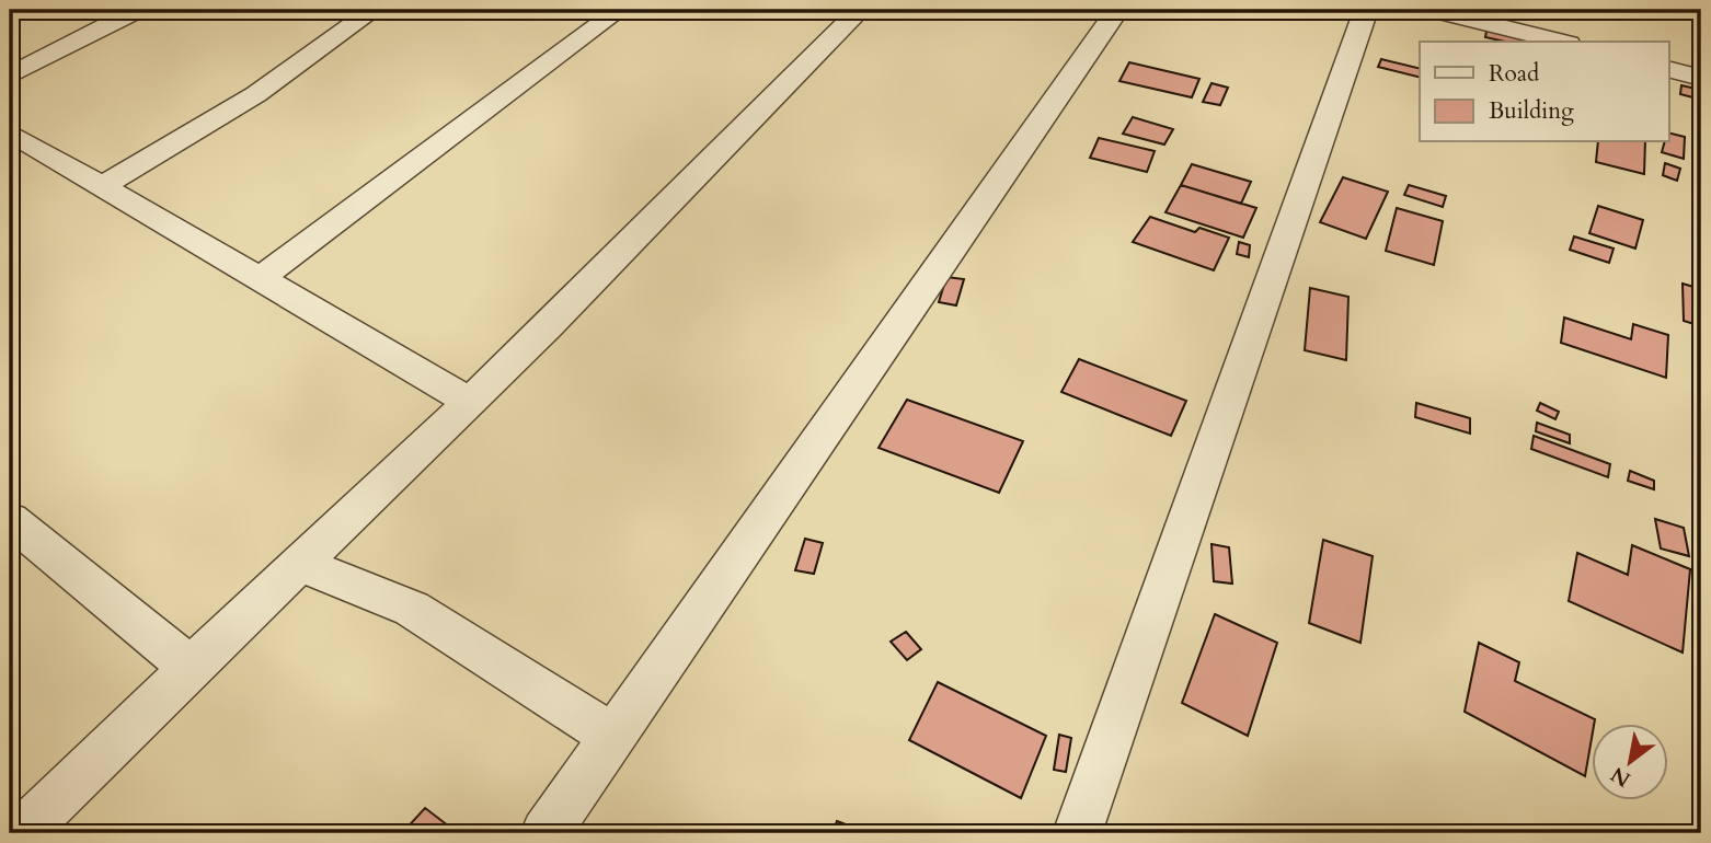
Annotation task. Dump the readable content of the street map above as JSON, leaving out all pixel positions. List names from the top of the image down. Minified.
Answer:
{"legend":["Road","Building"],"north":"bottom left"}
